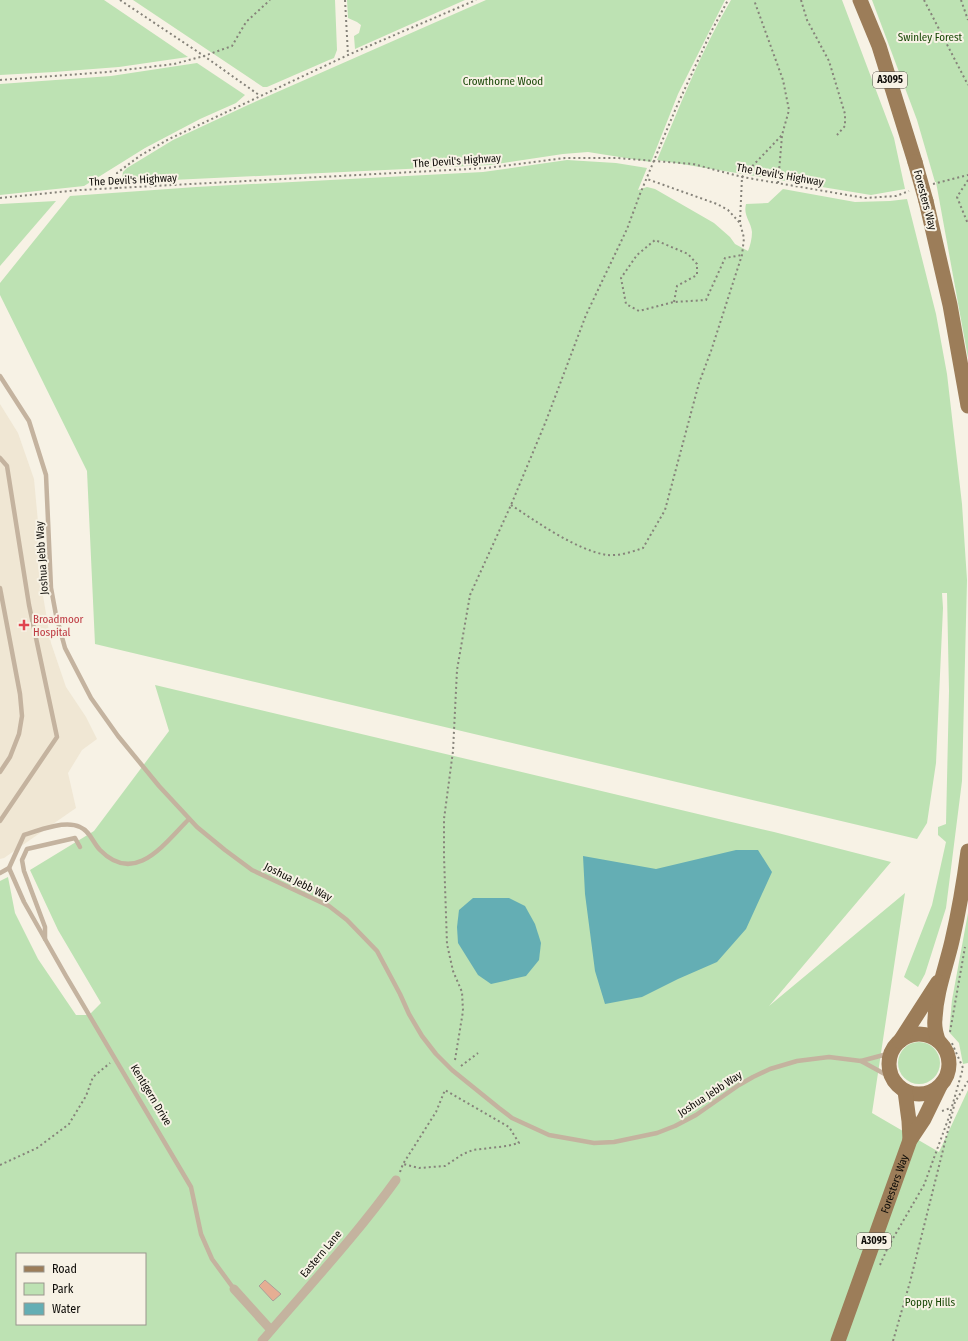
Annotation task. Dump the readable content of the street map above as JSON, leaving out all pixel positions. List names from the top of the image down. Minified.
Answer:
{"streets":{"main road":["A3095","Foresters Way"],"street":["Kentigern Drive","Eastern Lane"],"lane":["Joshua Jebb Way"],"path":["The Devil's Highway"]},"crossings":[["Foresters Way","Joshua Jebb Way"],["Kentigern Drive","Eastern Lane"]],"parks":["Swinley Forest","Crowthorne Wood","Poppy Hills"],"places":{"health":["Broadmoor Hospital"]},"legend":["Road","Park","Water"]}
